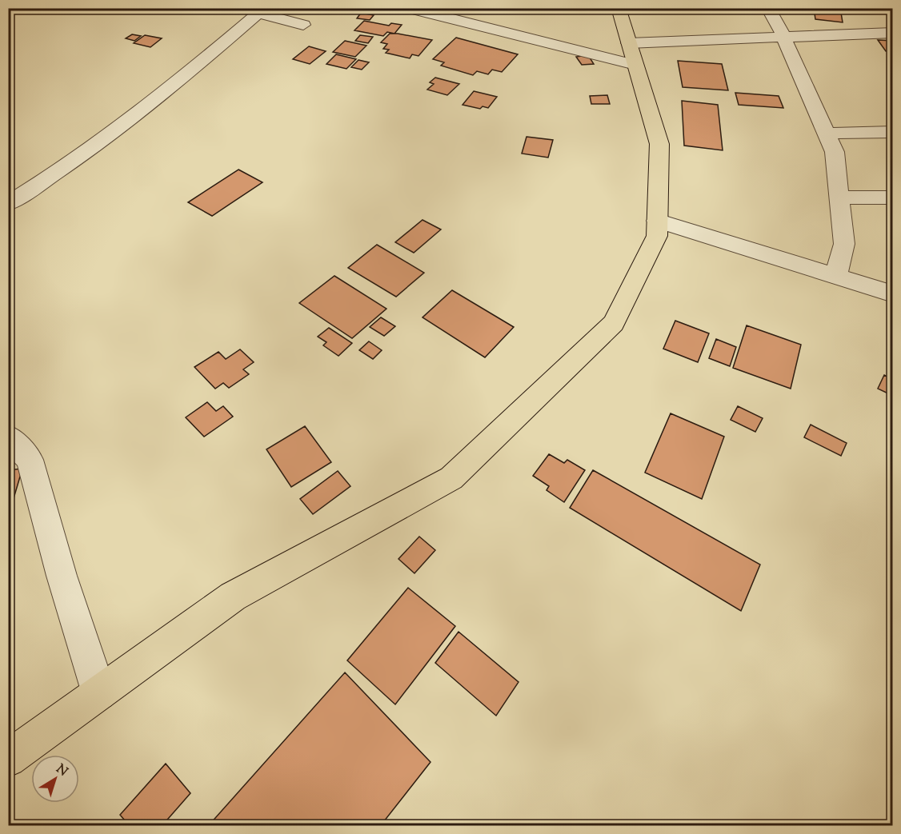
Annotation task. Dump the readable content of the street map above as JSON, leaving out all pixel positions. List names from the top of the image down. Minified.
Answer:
{"north":"top right"}
